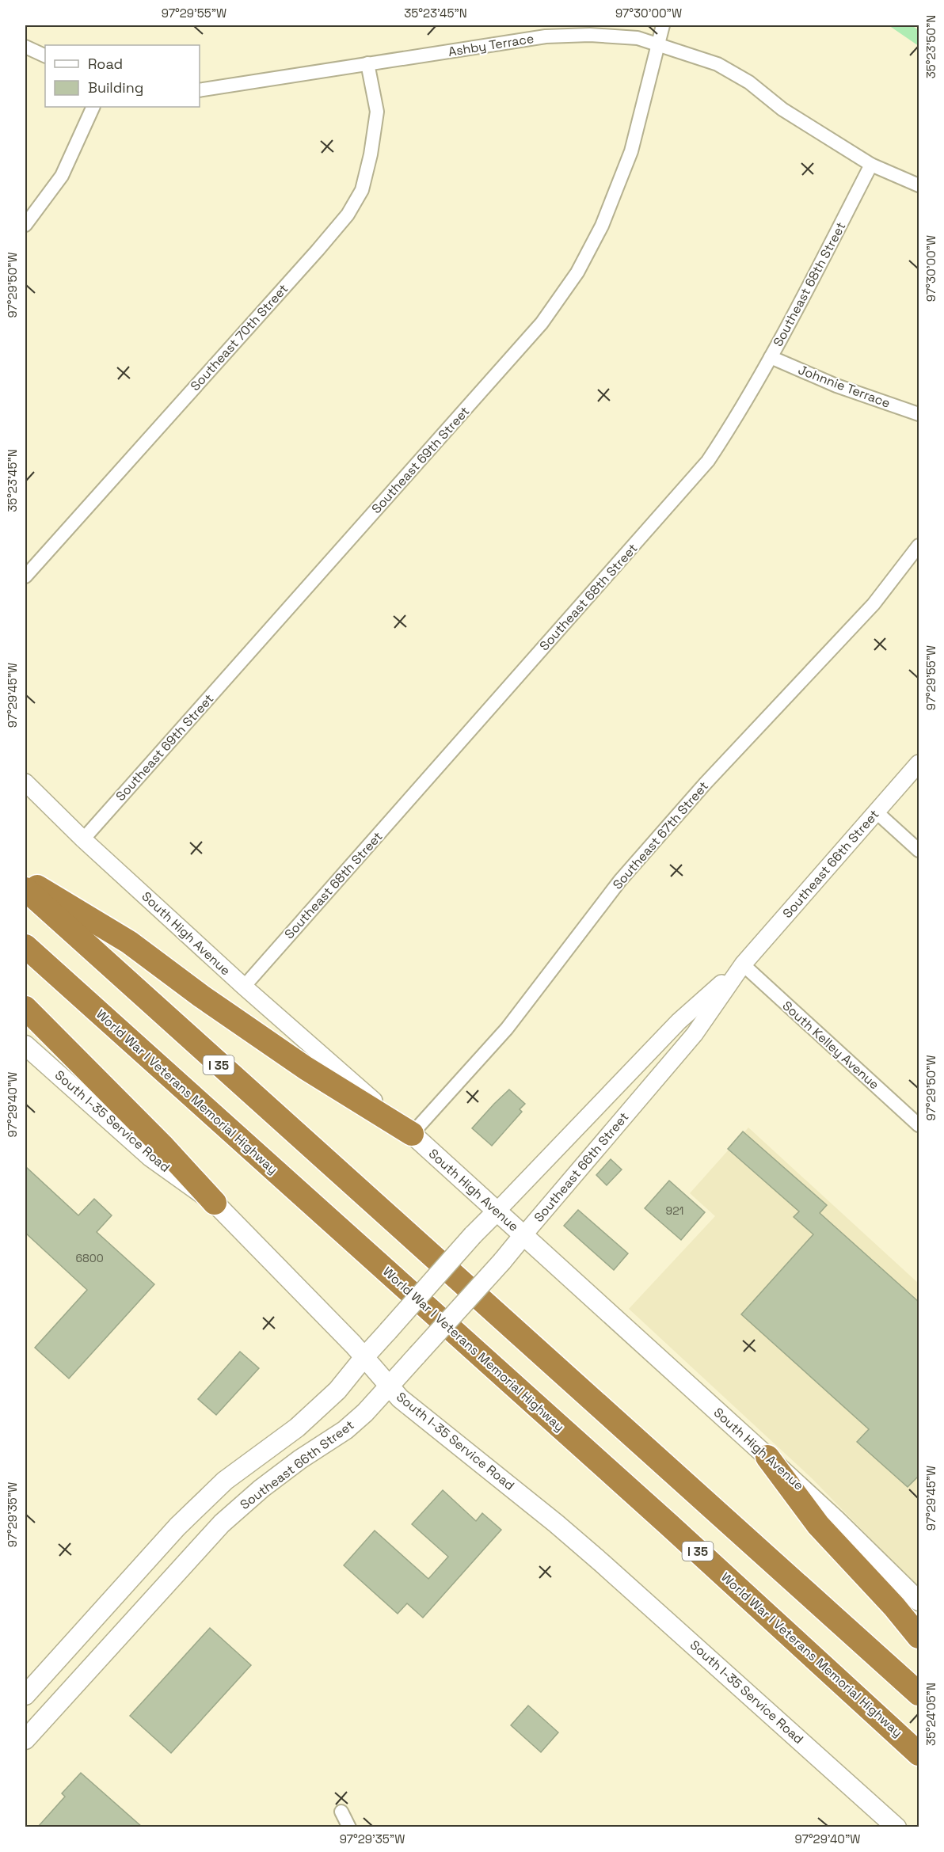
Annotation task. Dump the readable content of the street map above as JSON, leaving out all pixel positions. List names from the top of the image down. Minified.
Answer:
{"streets":{"highway":["I 35","World War I Veterans Memorial Highway"],"main road":["Southeast 66th Street","South High Avenue","South I-35 Service Road"],"street":["Ashby Terrace","Southeast 68th Street","Southeast 70th Street","Johnnie Terrace","Southeast 69th Street","Southeast 67th Street","South Kelley Avenue"]},"crossings":[["Ashby Terrace","Southeast 68th Street"],["Ashby Terrace","Southeast 70th Street"],["Ashby Terrace","Southeast 69th Street"],["Southeast 68th Street","Johnnie Terrace"],["Southeast 68th Street","South High Avenue"],["Southeast 69th Street","South High Avenue"],["Southeast 67th Street","South High Avenue"],["Southeast 66th Street","South High Avenue"],["Southeast 66th Street","South Kelley Avenue"],["Southeast 66th Street","South I-35 Service Road"]],"house_numbers":["921","6800"],"legend":["Road","Building"],"coordinates":["97°29'55\"W","35°23'45\"N","97°30'00\"W","35°23'50\"N","97°29'50\"W","97°29'45\"W","97°29'40\"W","97°29'35\"W","35°24'05\"N"]}
